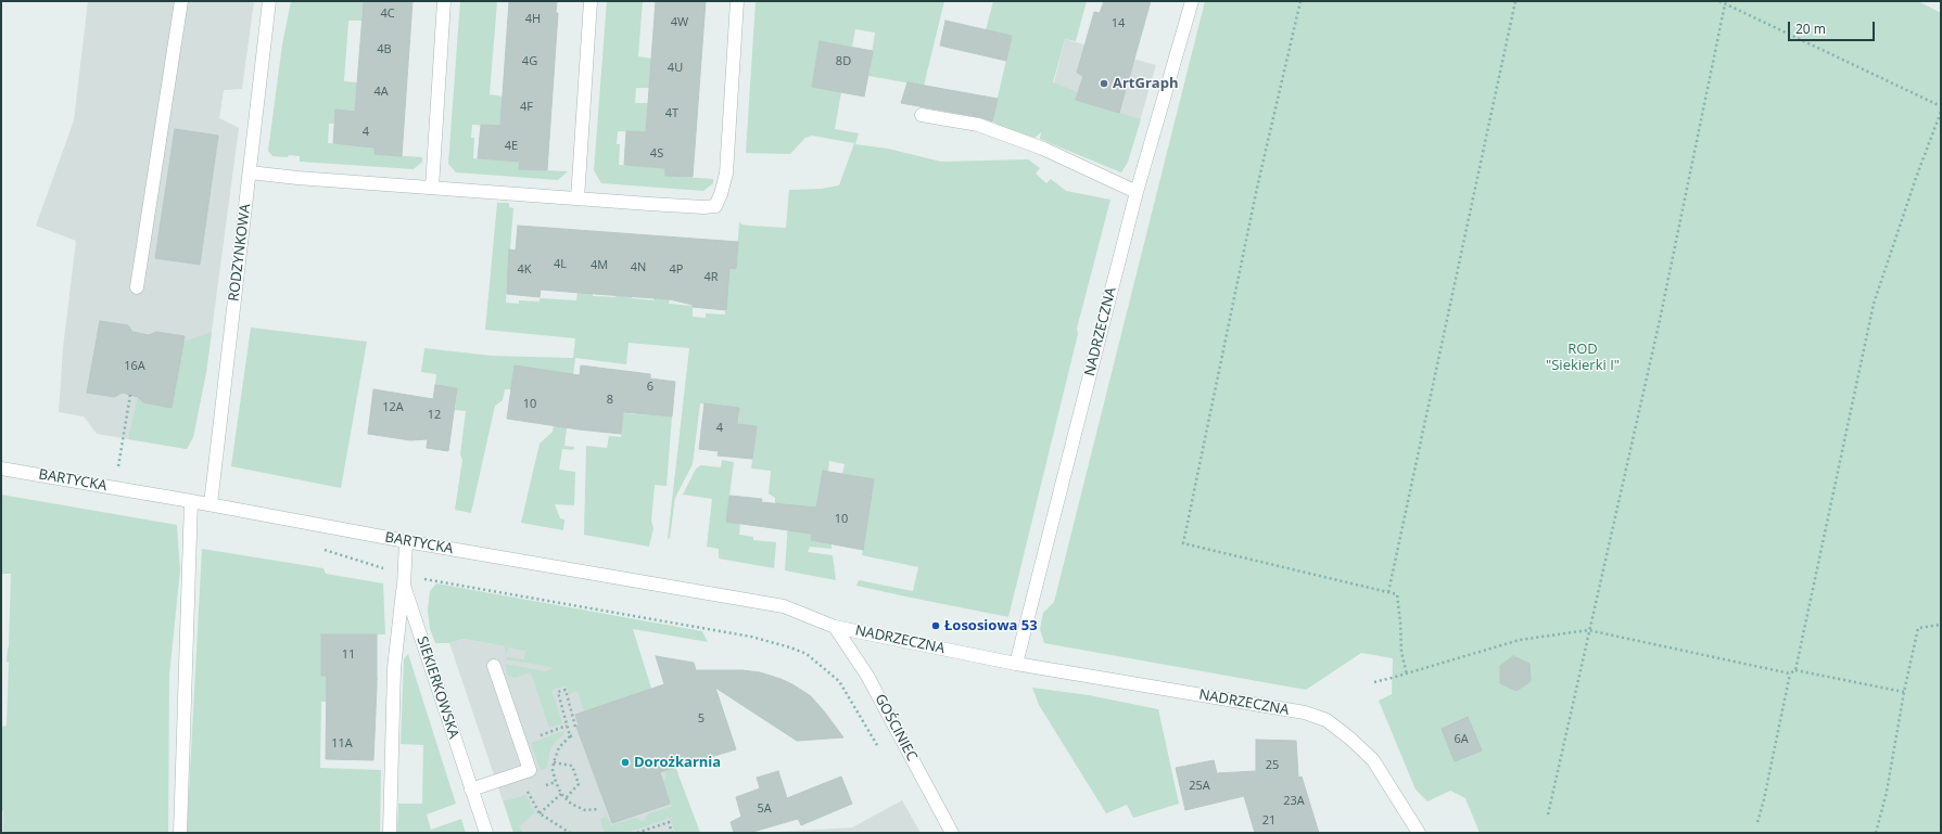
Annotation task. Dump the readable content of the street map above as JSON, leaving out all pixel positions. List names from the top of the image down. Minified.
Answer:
{"streets":{"street":["RODZYNKOWA","NADRZECZNA","BARTYCKA","SIEKIERKOWSKA","GOŚCINIEC"]},"crossings":[["RODZYNKOWA","BARTYCKA"],["NADRZECZNA","BARTYCKA"],["NADRZECZNA","GOŚCINIEC"],["BARTYCKA","SIEKIERKOWSKA"],["BARTYCKA","GOŚCINIEC"]],"parks":["ROD \"Siekierki I\""],"places":["ArtGraph","Łososiowa 53","Dorożkarnia"],"house_numbers":["4C","4H","4W","14","4B","4G","8D","4U","4A","4F","4T","4","4E","4S","4L","4M","4N","4K","4P","4R","16A","6","8","10","12A","12","4","10","11","5","6A","11A","25","25A","23A","5A","21"],"scale_bar":"20 m"}
